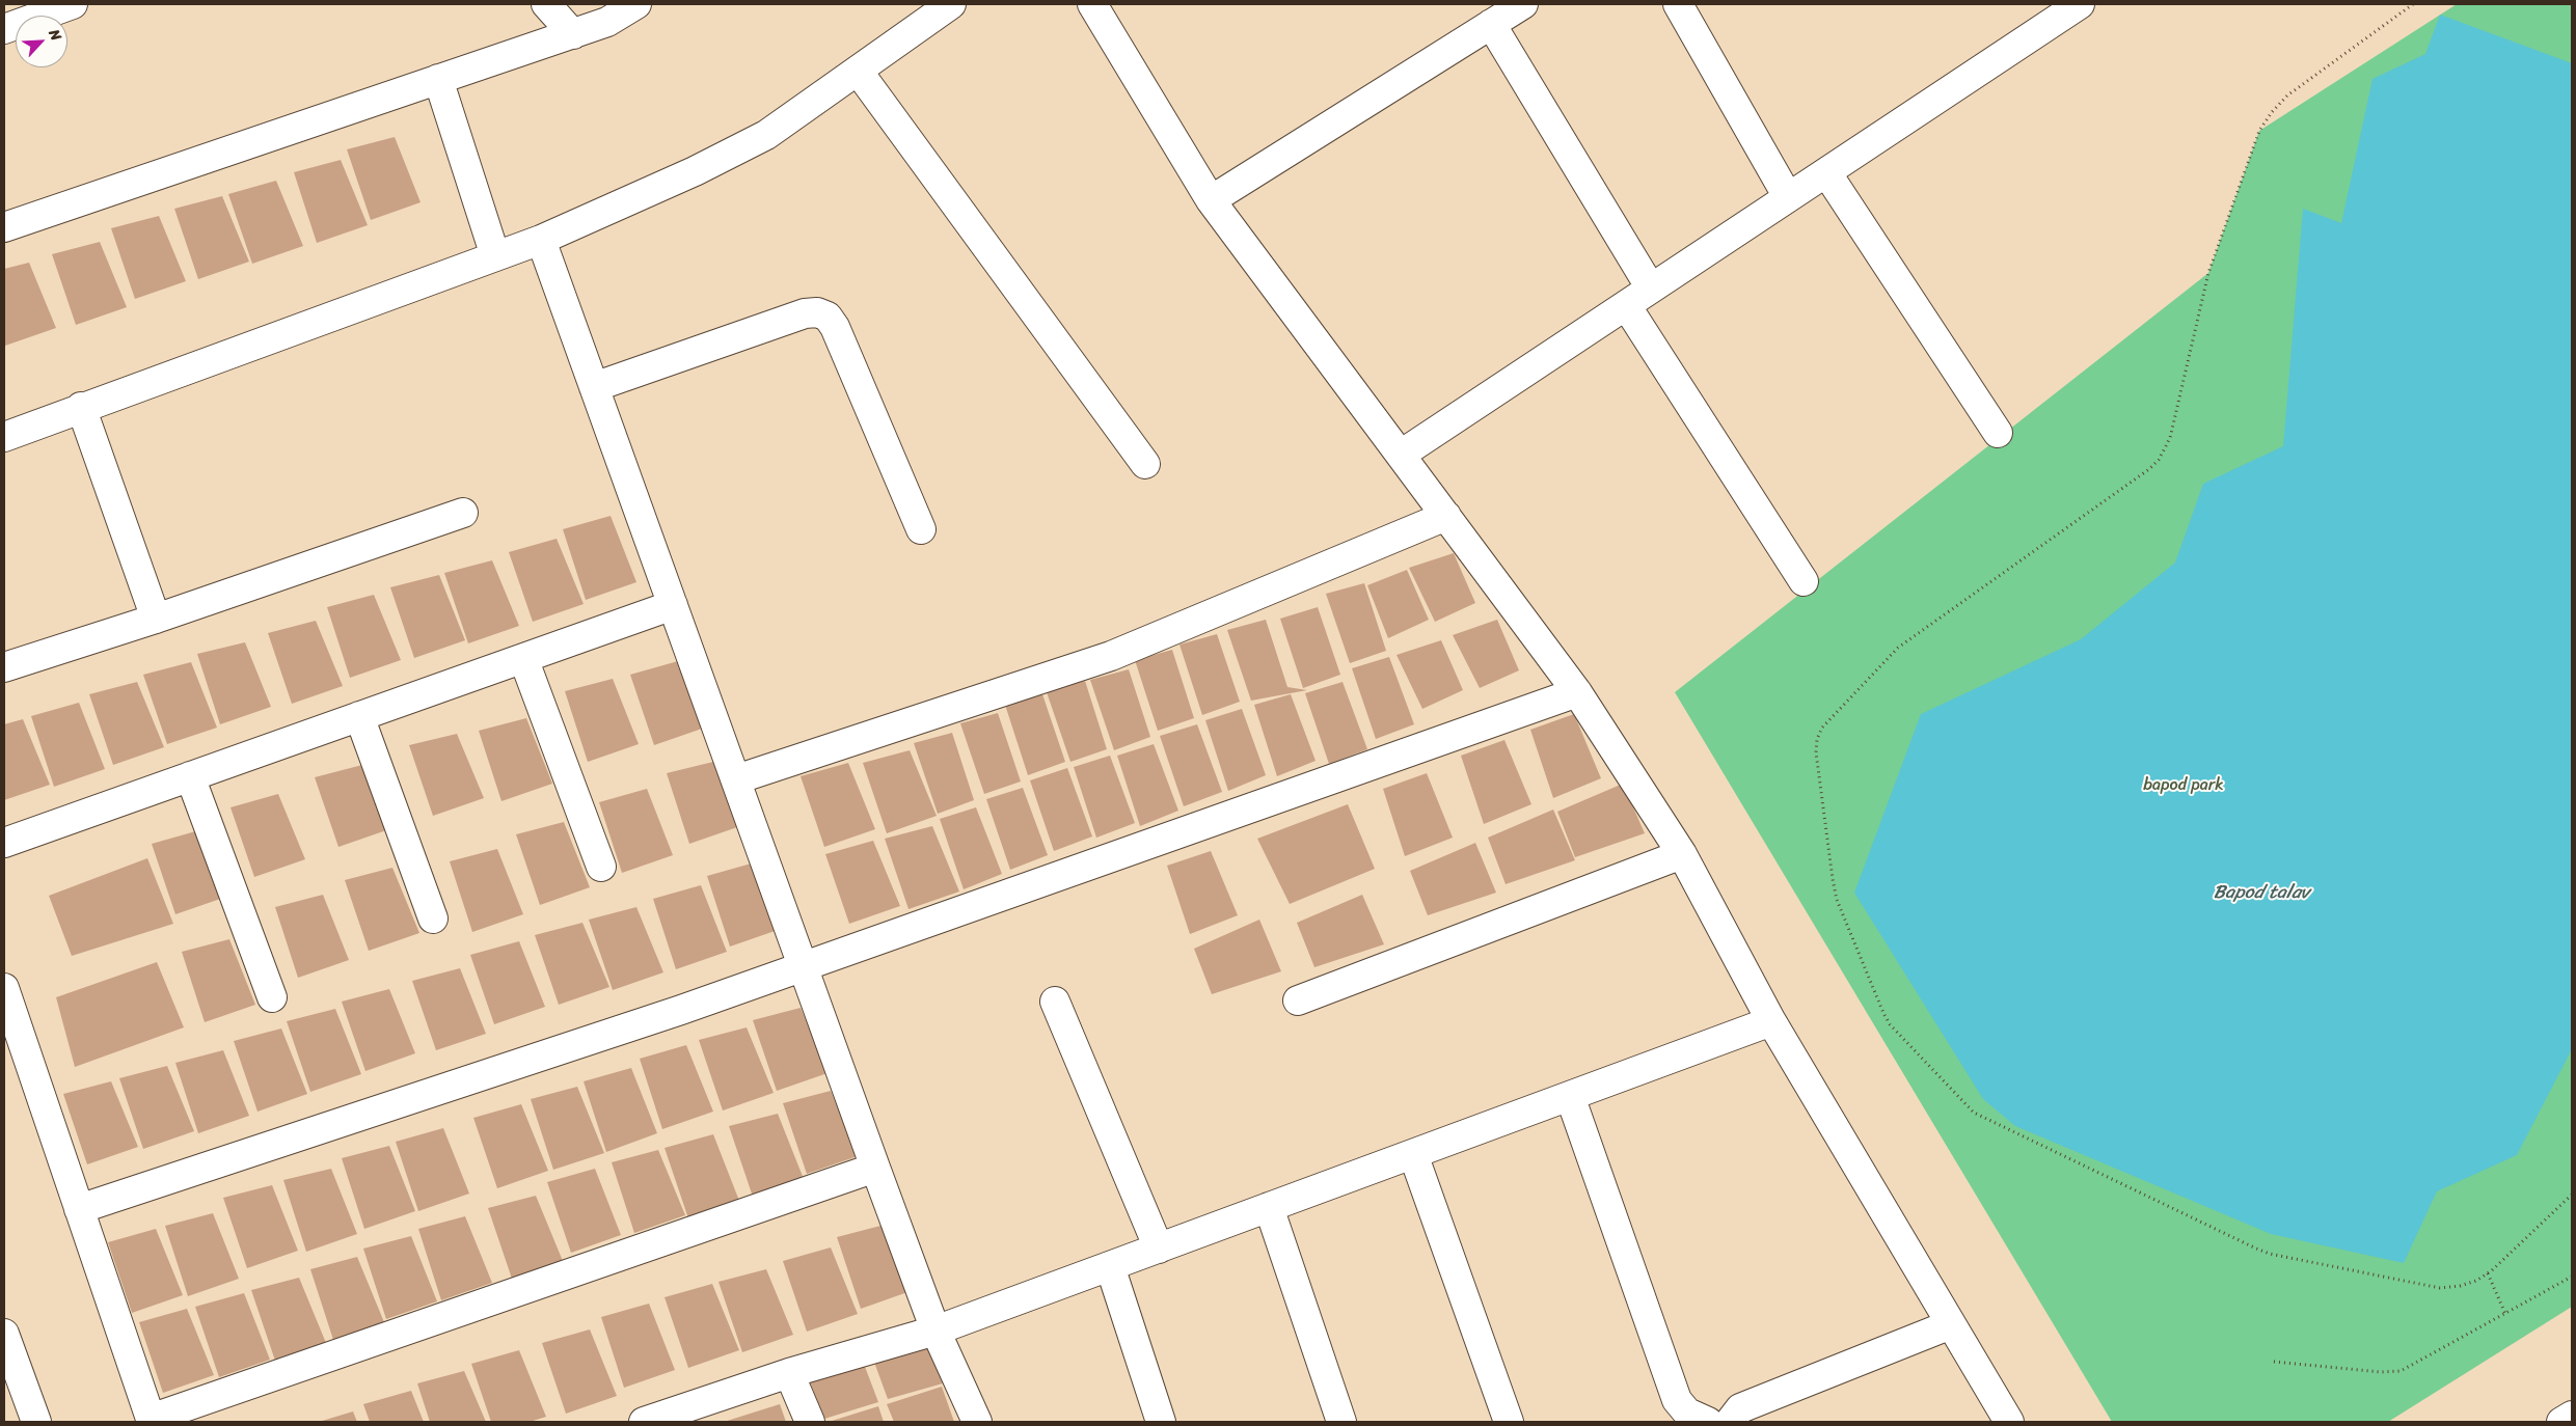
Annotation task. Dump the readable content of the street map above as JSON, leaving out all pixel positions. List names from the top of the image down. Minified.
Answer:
{"water":["Bapod talav"],"parks":["bapod park"],"north":"top right"}
